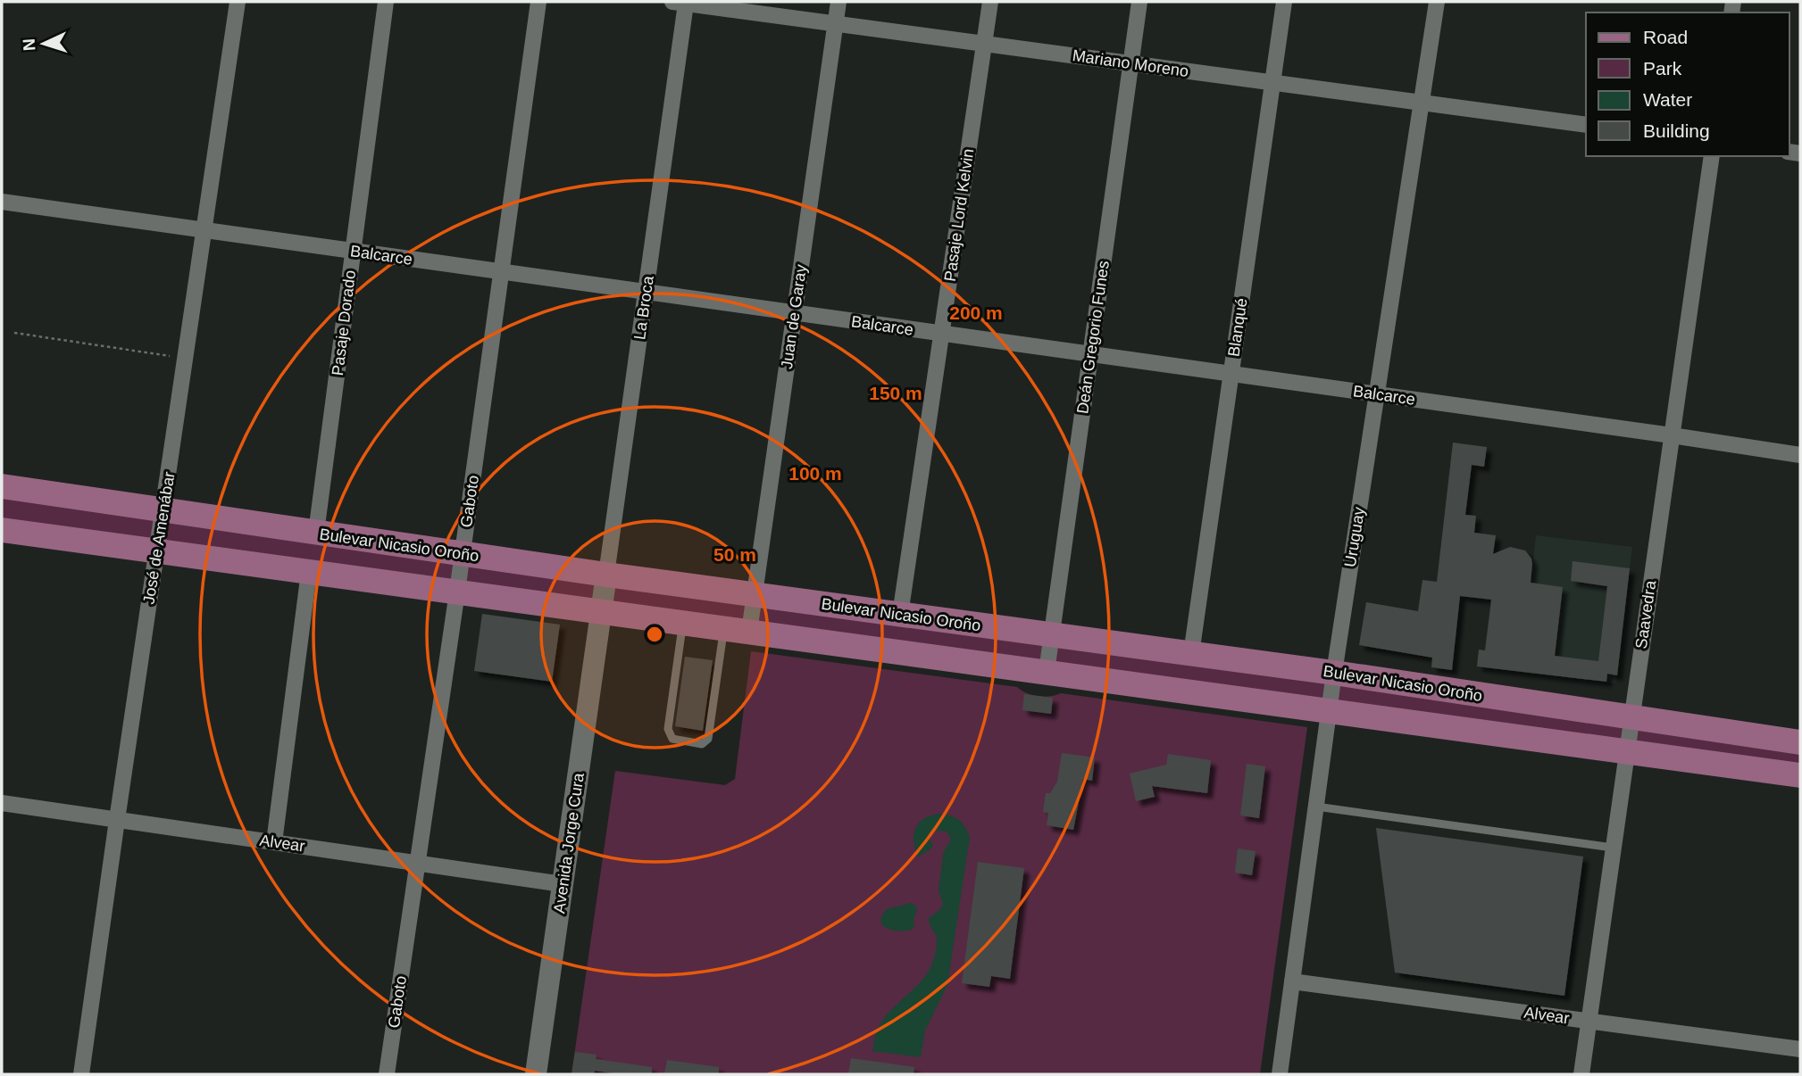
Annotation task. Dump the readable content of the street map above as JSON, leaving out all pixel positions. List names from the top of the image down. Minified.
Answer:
{"streets":{"main road":["Bulevar Nicasio Oroño"],"street":["Mariano Moreno","Pasaje Lord Kelvin","Balcarce","La Broca","Juan de Garay","Pasaje Dorado","Blanqué","Deán Gregorio Funes","Gaboto","Uruguay","José de Amenábar","Saavedra","Alvear","Avenida Jorge Cura"]},"crossings":[["Mariano Moreno","Pasaje Lord Kelvin"],["Mariano Moreno","La Broca"],["Mariano Moreno","Juan de Garay"],["Mariano Moreno","Blanqué"],["Mariano Moreno","Deán Gregorio Funes"],["Mariano Moreno","Uruguay"],["Pasaje Lord Kelvin","Balcarce"],["Pasaje Lord Kelvin","Bulevar Nicasio Oroño"],["Balcarce","La Broca"],["Balcarce","Juan de Garay"],["Balcarce","Pasaje Dorado"],["Balcarce","Blanqué"],["Balcarce","Deán Gregorio Funes"],["Balcarce","Gaboto"],["Balcarce","Uruguay"],["Balcarce","José de Amenábar"],["Balcarce","Saavedra"],["La Broca","Bulevar Nicasio Oroño"],["La Broca","Avenida Jorge Cura"],["Juan de Garay","Bulevar Nicasio Oroño"],["Pasaje Dorado","Bulevar Nicasio Oroño"],["Blanqué","Bulevar Nicasio Oroño"],["Deán Gregorio Funes","Bulevar Nicasio Oroño"],["Gaboto","Bulevar Nicasio Oroño"],["Gaboto","Alvear"],["Uruguay","Bulevar Nicasio Oroño"],["Uruguay","Alvear"],["José de Amenábar","Bulevar Nicasio Oroño"],["José de Amenábar","Alvear"],["Bulevar Nicasio Oroño","Saavedra"],["Saavedra","Alvear"],["Alvear","Avenida Jorge Cura"]],"legend":["Road","Park","Water","Building"],"north":"left","rings":["200 m","150 m","100 m","50 m"]}
